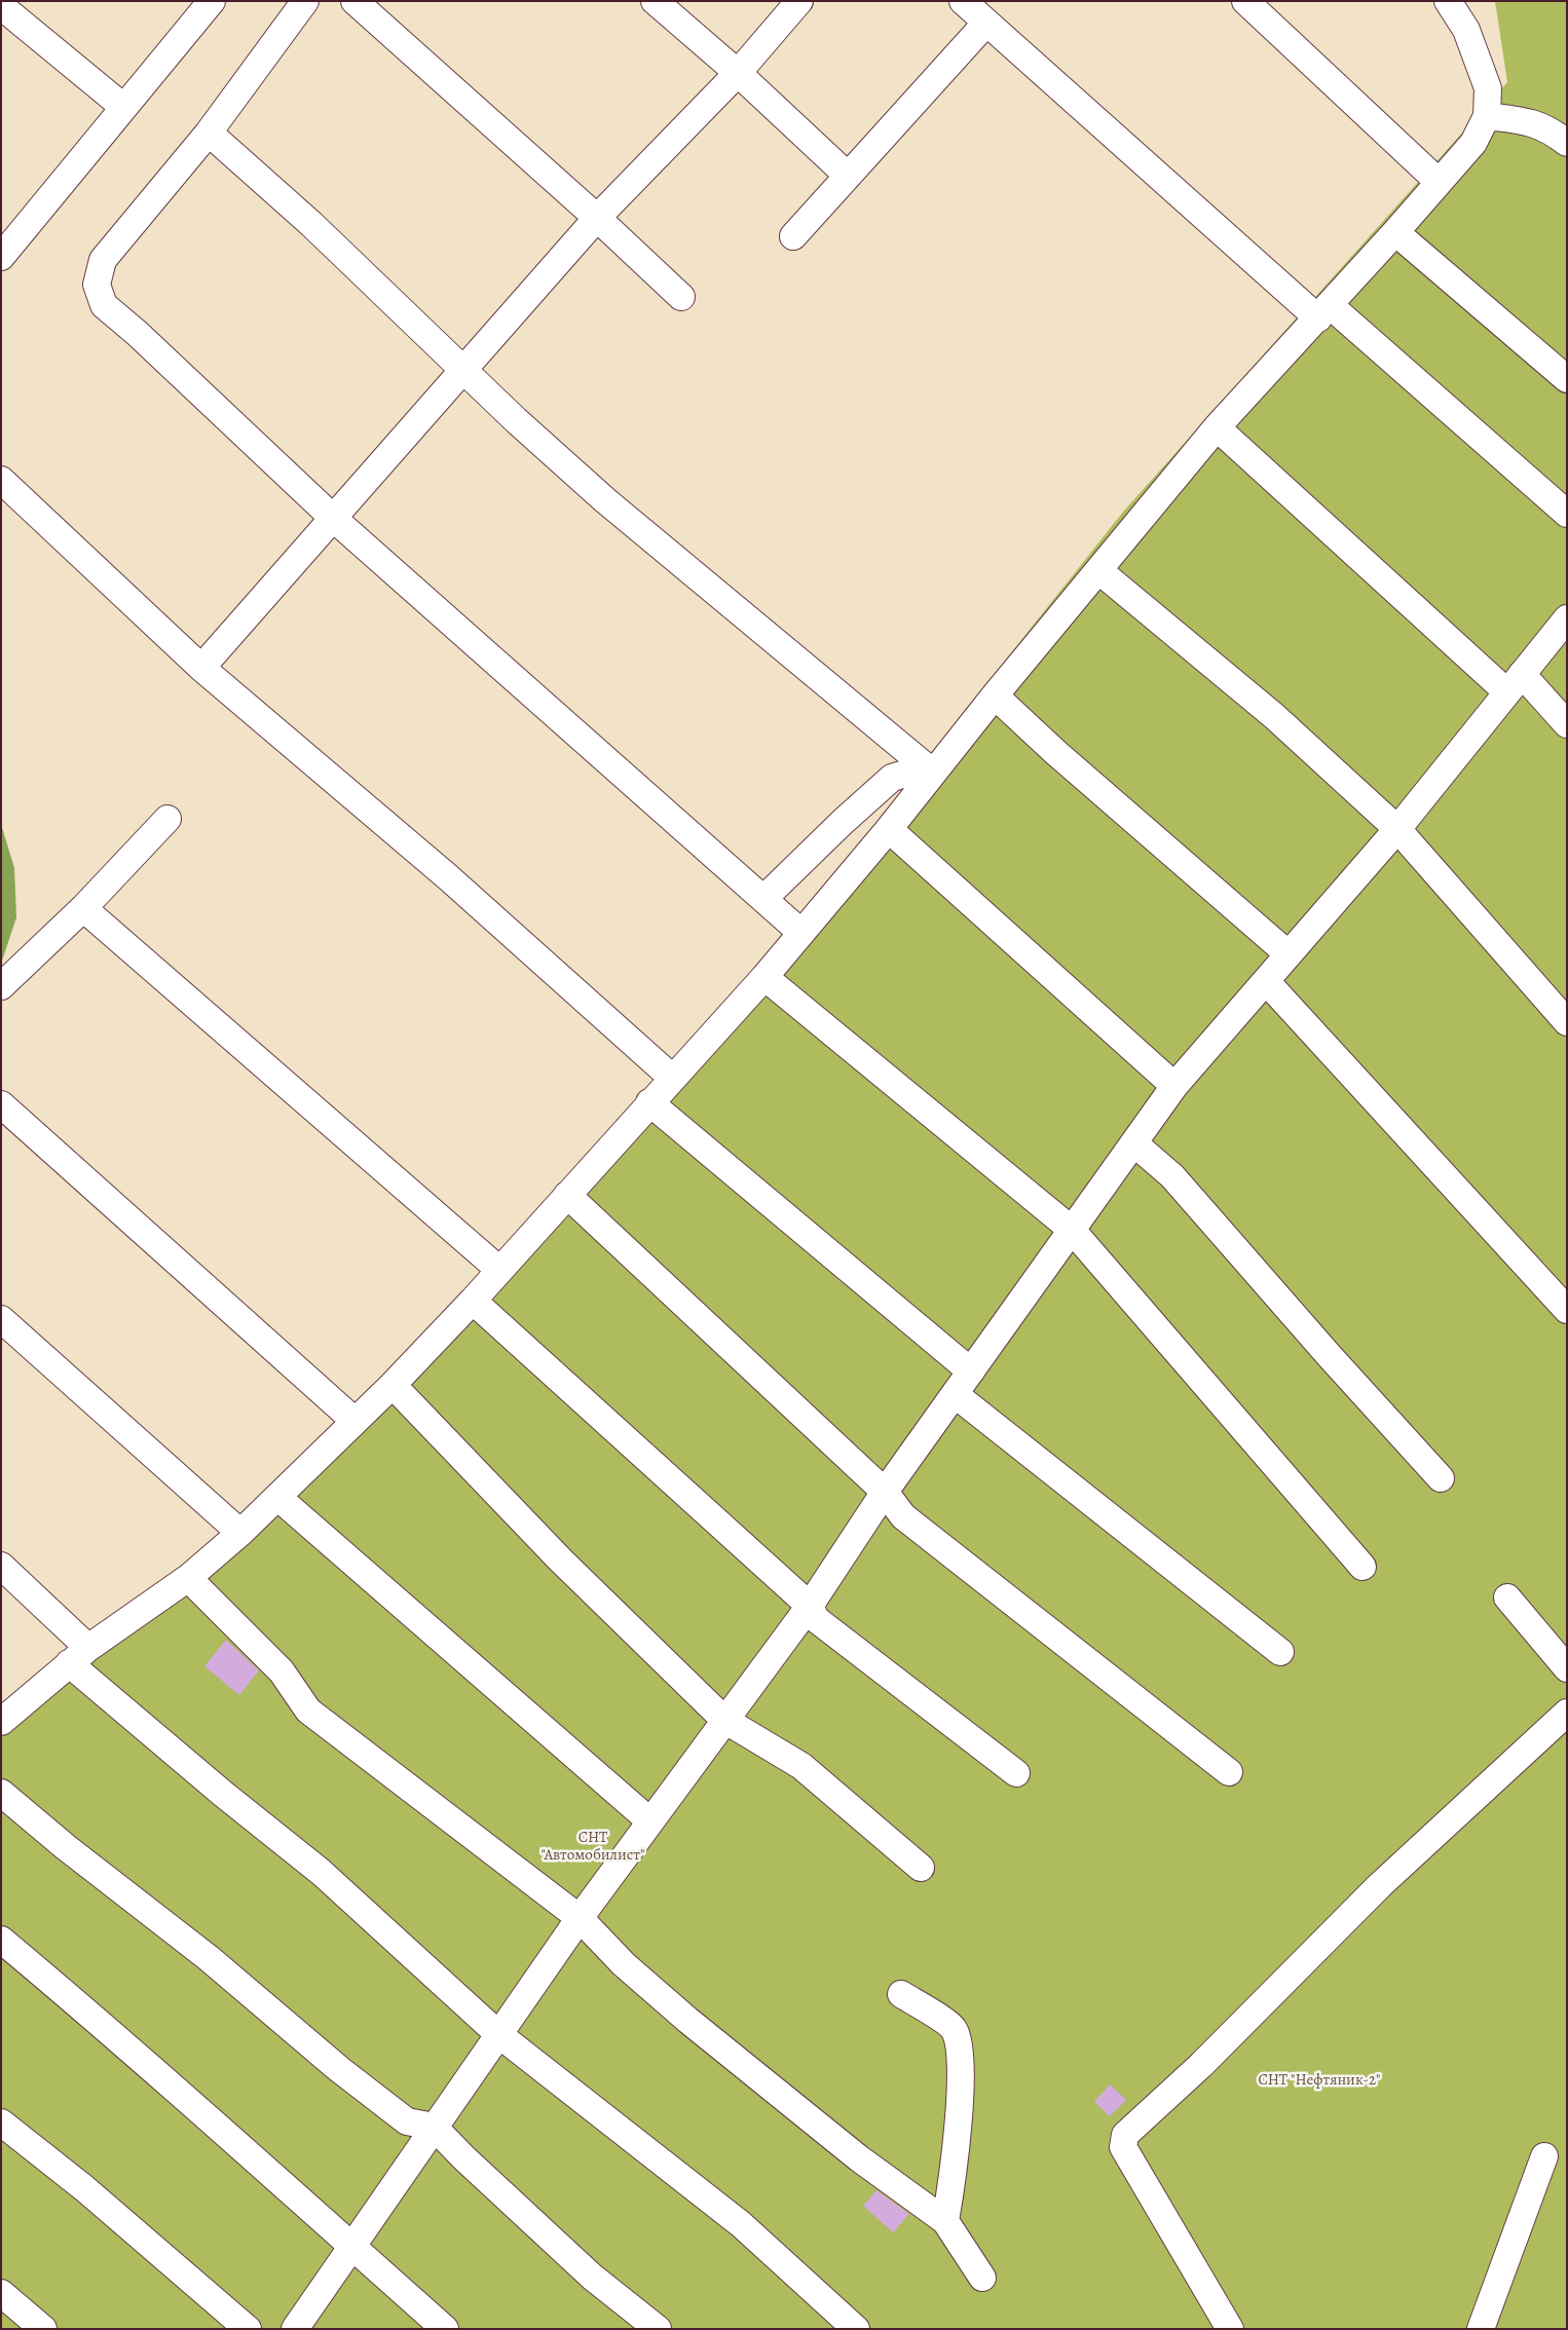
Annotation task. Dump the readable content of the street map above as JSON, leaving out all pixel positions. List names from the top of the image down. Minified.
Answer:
{"parks":["СНТ \"Автомобилист\"","СНТ \"Нефтяник-2\""]}
